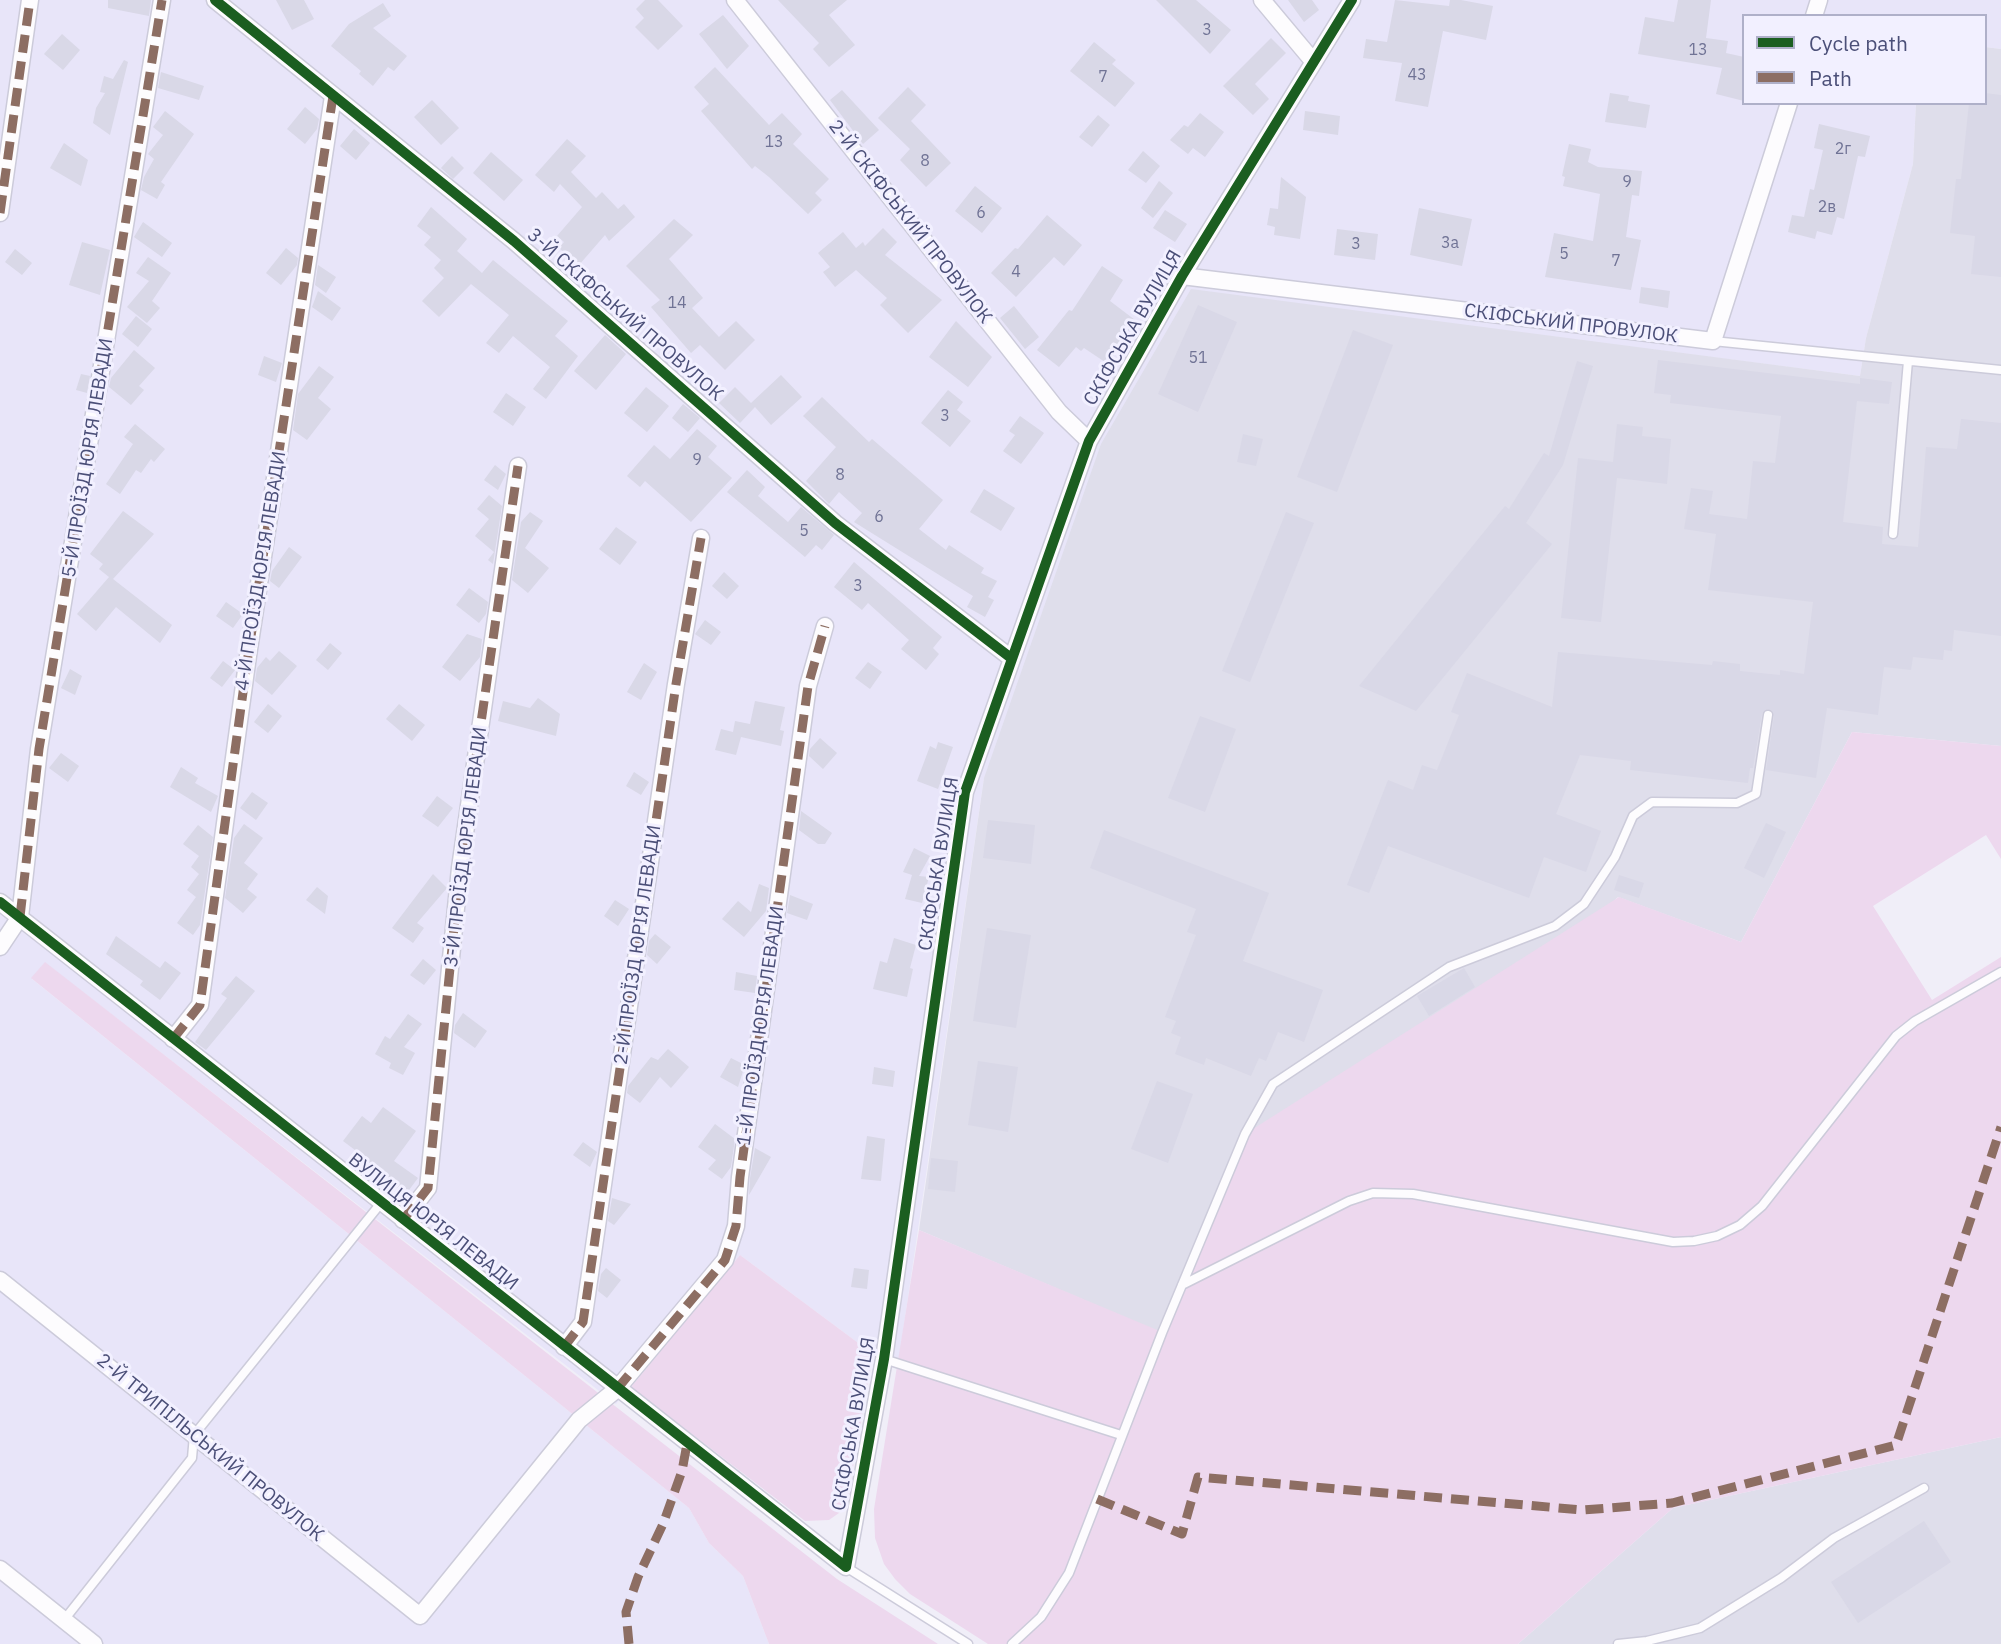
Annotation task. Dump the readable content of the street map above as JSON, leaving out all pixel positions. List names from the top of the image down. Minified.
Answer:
{"streets":{"street":["2-Й СКІФСЬКИЙ ПРОВУЛОК","3-Й СКІФСЬКИЙ ПРОВУЛОК","СКІФСЬКИЙ ПРОВУЛОК","СКІФСЬКА ВУЛИЦЯ","5-Й ПРОЇЗД ЮРІЯ ЛЕВАДИ","4-Й ПРОЇЗД ЮРІЯ ЛЕВАДИ","3-Й ПРОЇЗД ЮРІЯ ЛЕВАДИ","2-Й ПРОЇЗД ЮРІЯ ЛЕВАДИ","1-Й ПРОЇЗД ЮРІЯ ЛЕВАДИ","ВУЛИЦЯ ЮРІЯ ЛЕВАДИ","2-Й ТРИПІЛЬСЬКИЙ ПРОВУЛОК"]},"crossings":[["2-Й СКІФСЬКИЙ ПРОВУЛОК","СКІФСЬКА ВУЛИЦЯ"],["3-Й СКІФСЬКИЙ ПРОВУЛОК","СКІФСЬКА ВУЛИЦЯ"],["3-Й СКІФСЬКИЙ ПРОВУЛОК","4-Й ПРОЇЗД ЮРІЯ ЛЕВАДИ"],["СКІФСЬКИЙ ПРОВУЛОК","СКІФСЬКА ВУЛИЦЯ"],["СКІФСЬКА ВУЛИЦЯ","ВУЛИЦЯ ЮРІЯ ЛЕВАДИ"],["5-Й ПРОЇЗД ЮРІЯ ЛЕВАДИ","ВУЛИЦЯ ЮРІЯ ЛЕВАДИ"],["4-Й ПРОЇЗД ЮРІЯ ЛЕВАДИ","ВУЛИЦЯ ЮРІЯ ЛЕВАДИ"],["3-Й ПРОЇЗД ЮРІЯ ЛЕВАДИ","ВУЛИЦЯ ЮРІЯ ЛЕВАДИ"],["2-Й ПРОЇЗД ЮРІЯ ЛЕВАДИ","ВУЛИЦЯ ЮРІЯ ЛЕВАДИ"],["1-Й ПРОЇЗД ЮРІЯ ЛЕВАДИ","ВУЛИЦЯ ЮРІЯ ЛЕВАДИ"],["1-Й ПРОЇЗД ЮРІЯ ЛЕВАДИ","2-Й ТРИПІЛЬСЬКИЙ ПРОВУЛОК"]],"house_numbers":["3","13","43","7","13","2г","8","9","2в","6","3а","3","5","7","4","14","51","3","9","8","6","5","3"],"legend":["Cycle path","Path"]}
